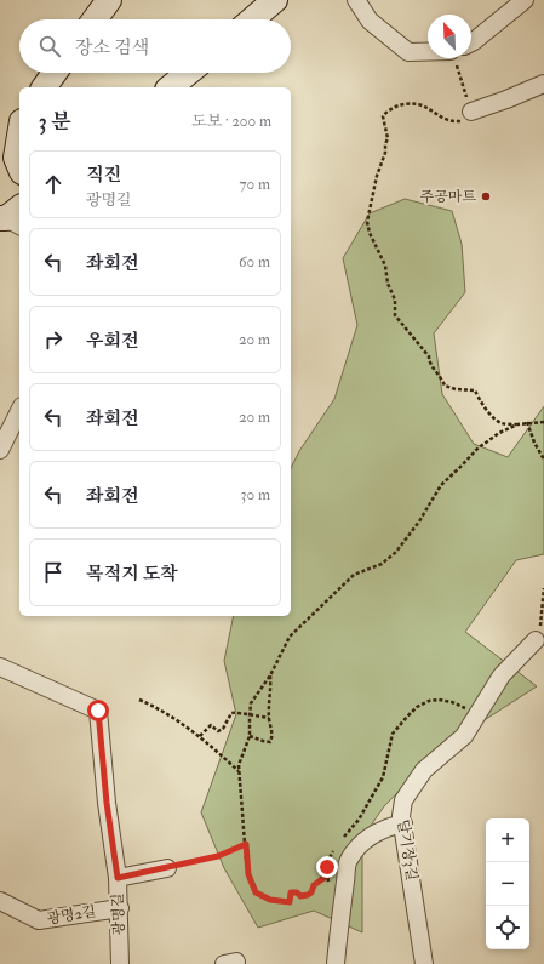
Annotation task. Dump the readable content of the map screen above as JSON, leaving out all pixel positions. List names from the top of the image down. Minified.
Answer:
{"streets":{"street":["달기장3길","광명길","광명2길"]},"crossings":[["광명길","광명2길"]],"places":["주공마트"],"north":"top left","page":{"search":"장소 검색","heading":["3 분","도보 · 200 m"],"list":[["직진","광명길","70 m"],["좌회전","60 m"],["우회전","20 m"],["좌회전","20 m"],["좌회전","30 m"],"목적지 도착"],"map_buttons":["+","−"]}}
